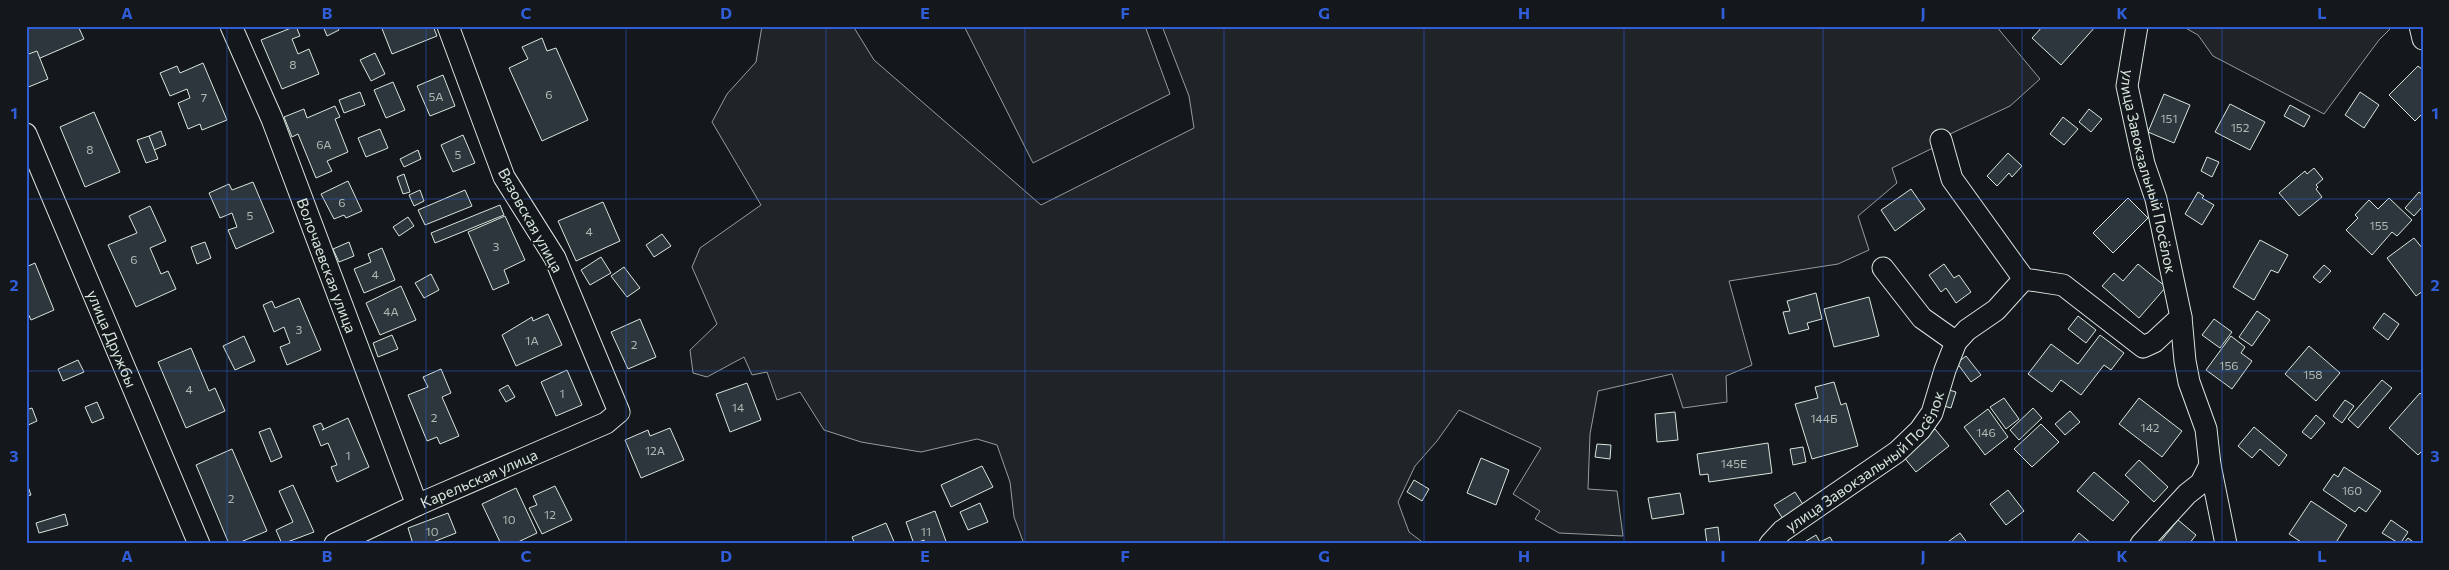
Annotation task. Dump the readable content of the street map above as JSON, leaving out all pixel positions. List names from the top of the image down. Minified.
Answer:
{"streets":{"street":["улица Завокзальный Посёлок","Вязовская улица","Волочаевская улица","улица Дружбы","Карельская улица"]},"crossings":[["Вязовская улица","Карельская улица"],["Волочаевская улица","Карельская улица"]],"house_numbers":["8","6","5А","7","151","152","6А","8","5","6","5","155","4","3","6","4","4А","3","1А","2","156","158","4","1","14","2","144Б","142","146","12А","1","145Е","160","2","12","10","10","11"],"grid":{"columns":["A","B","C","D","E","F","G","H","I","J","K","L"],"rows":["1","2","3"]}}
